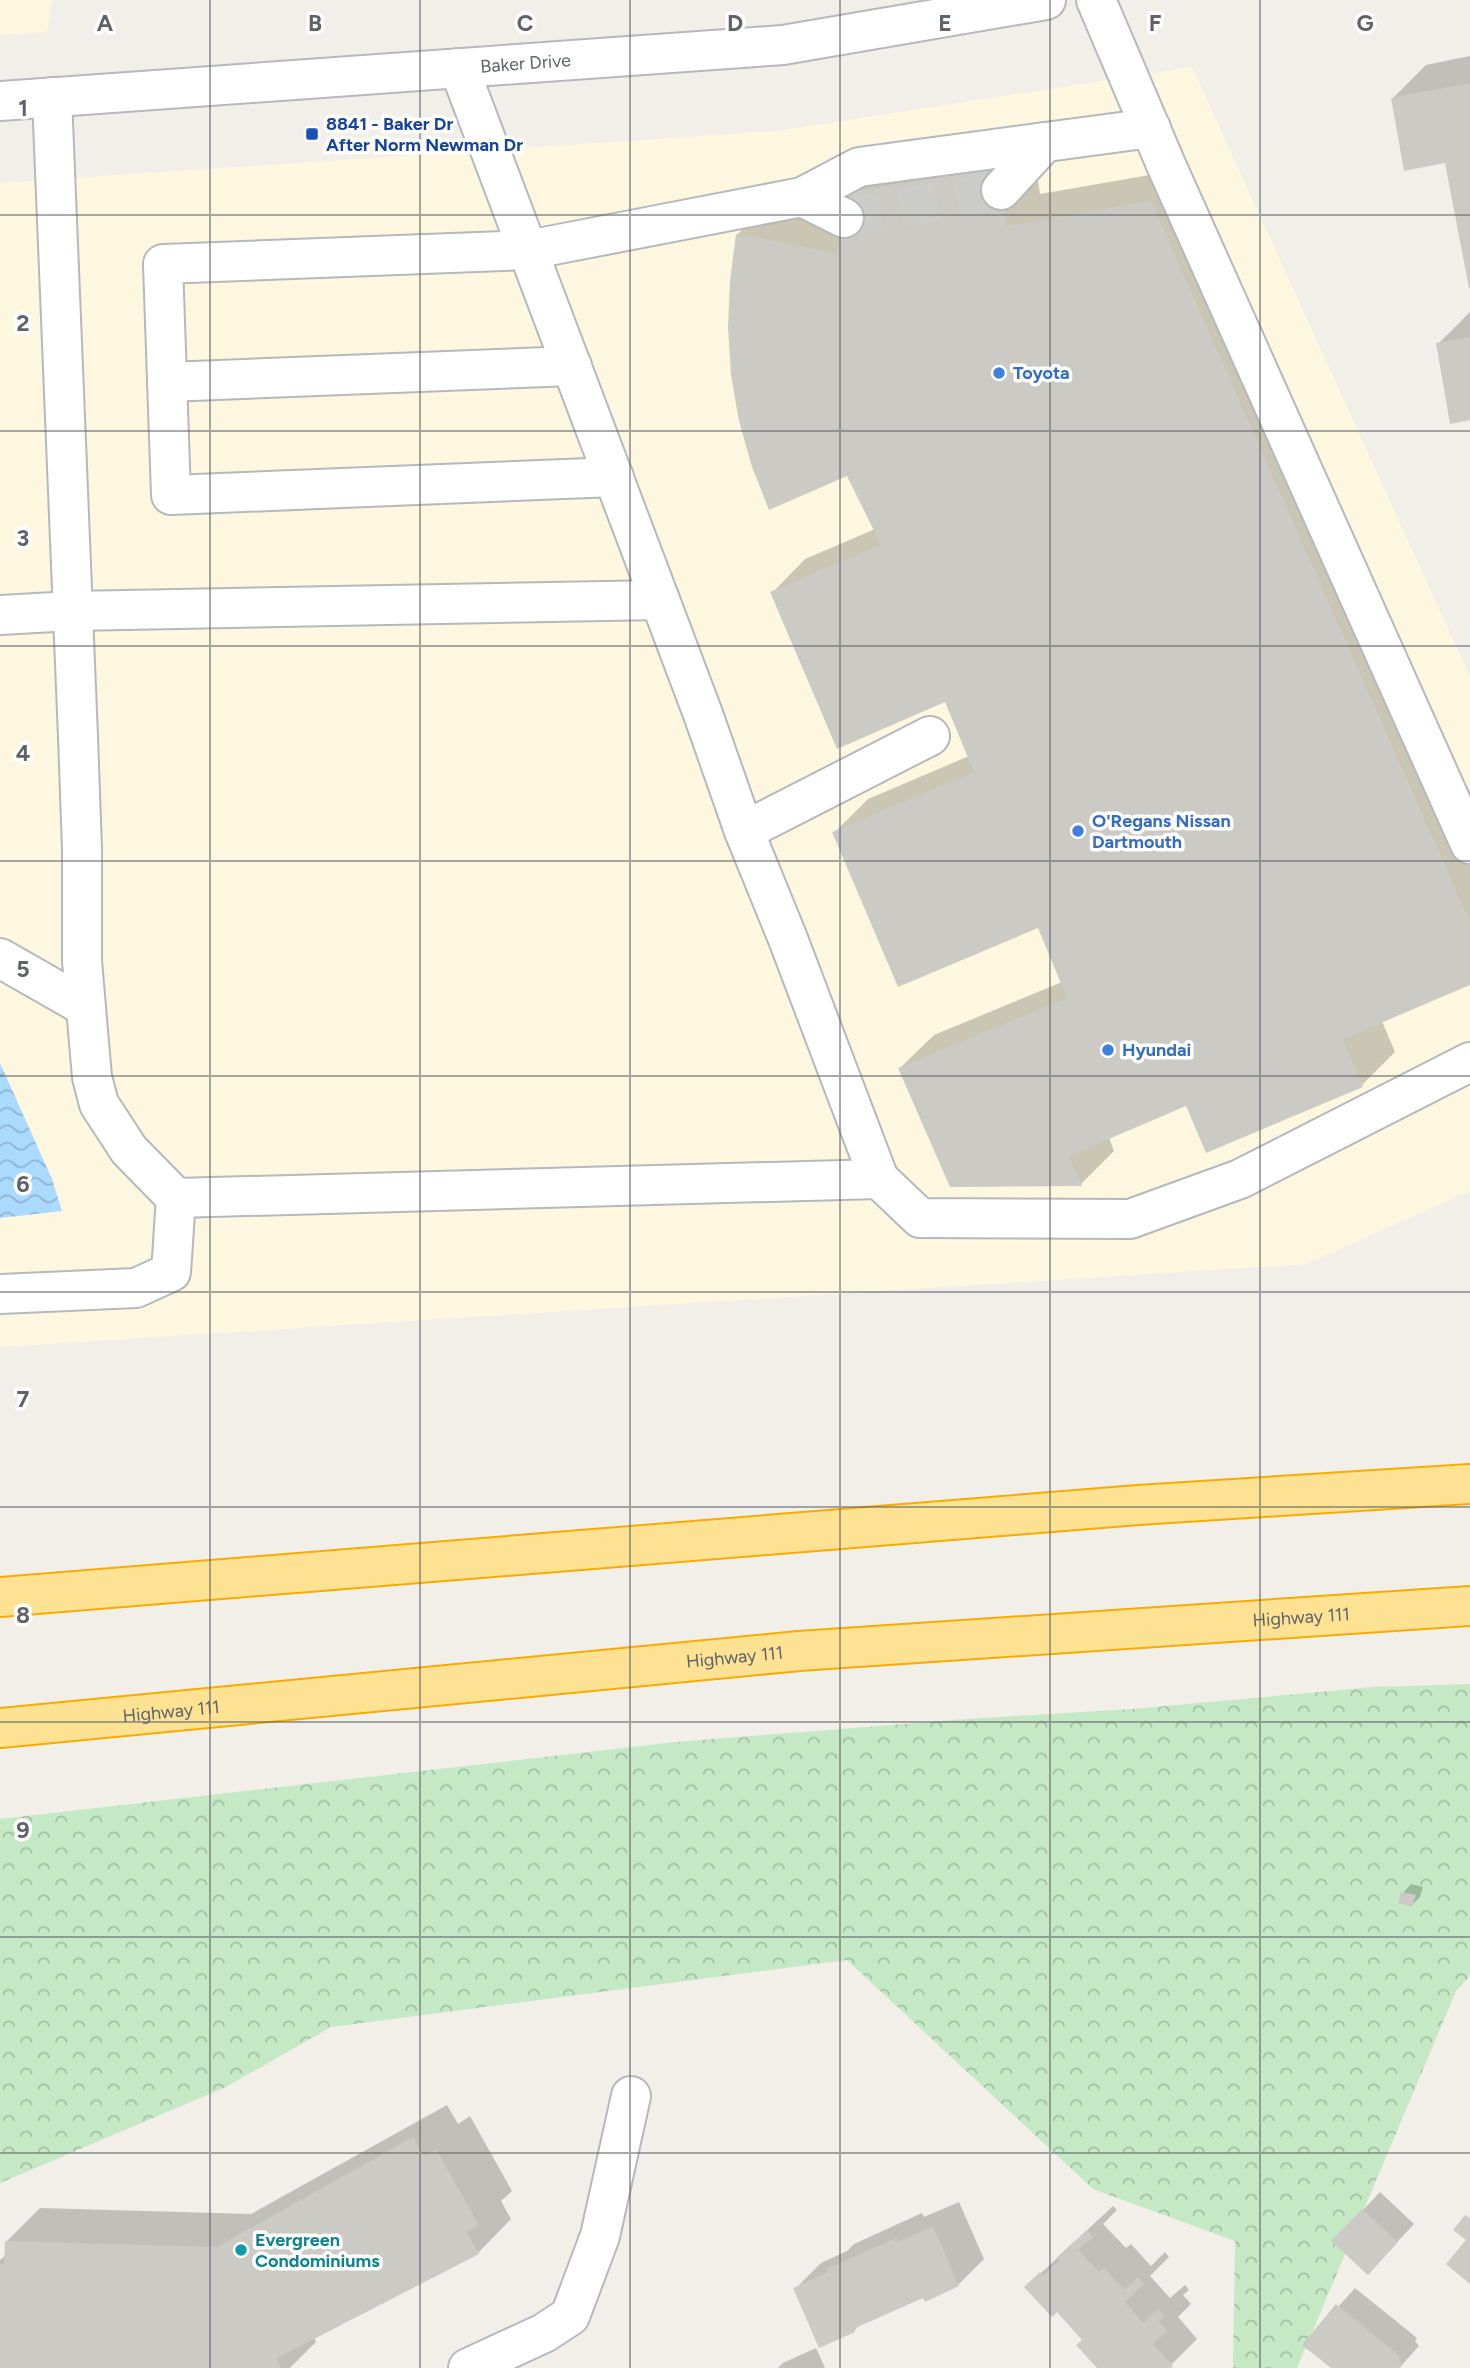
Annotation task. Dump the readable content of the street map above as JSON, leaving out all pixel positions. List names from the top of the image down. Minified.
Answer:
{"streets":{"highway":["Highway 111"],"street":["Baker Drive"]},"places":{"transit":["8841 - Baker Dr After Norm Newman Dr"],"other":["Toyota","O'Regans Nissan Dartmouth","Hyundai","Evergreen Condominiums"]},"grid":{"columns":["A","B","C","D","E","F","G"],"rows":["1","2","3","4","5","6","7","8","9"]}}
